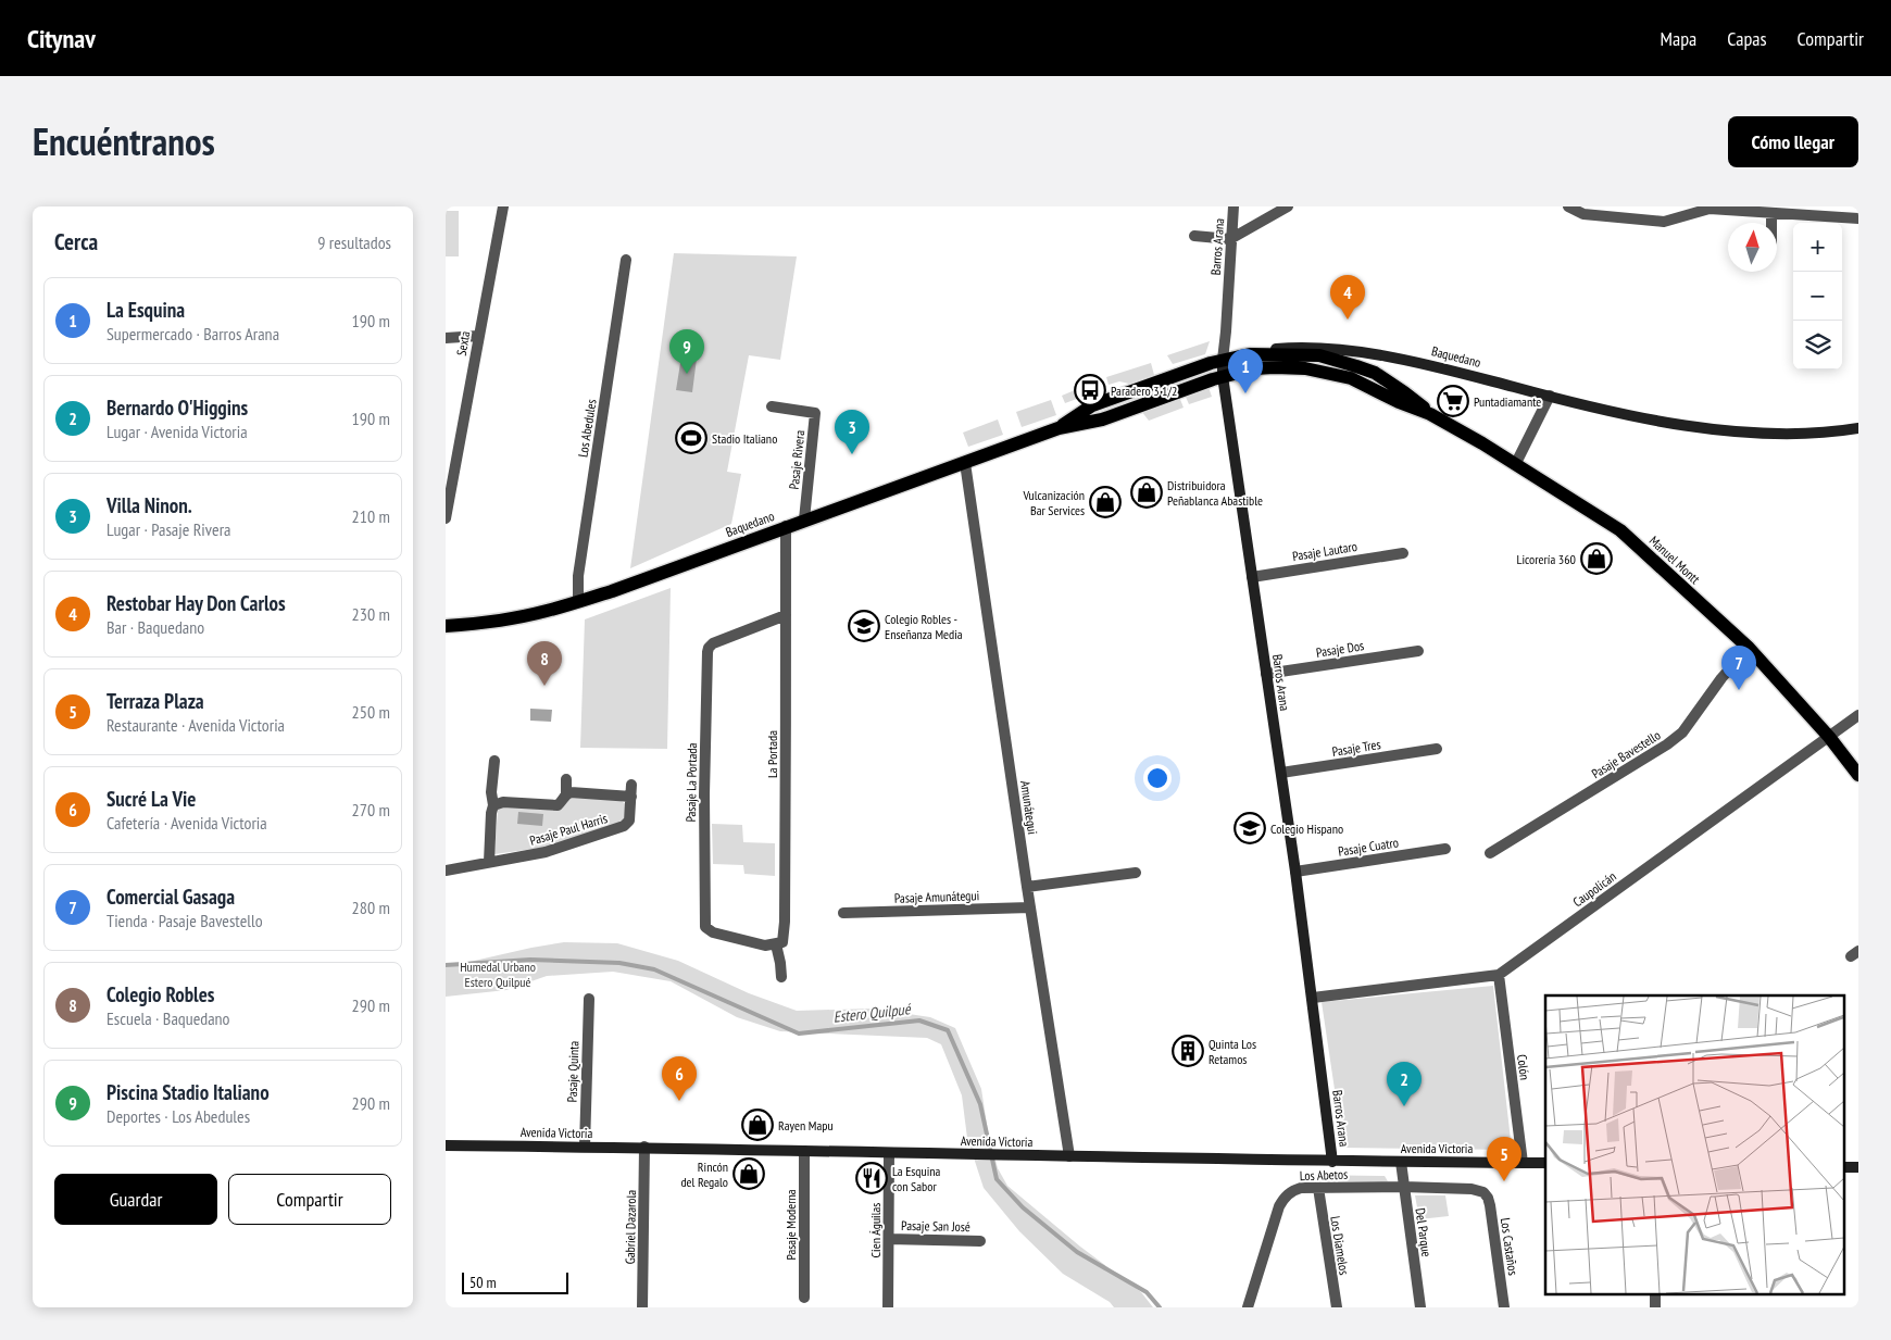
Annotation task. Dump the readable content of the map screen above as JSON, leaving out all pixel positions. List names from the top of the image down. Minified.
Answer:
{"streets":{"main road":["Baquedano","Manuel Montt"],"street":["Barros Arana","Sexta","Los Abedules","Pasaje Rivera","Pasaje Lautaro","Pasaje Dos","Pasaje Tres","La Portada","Pasaje Bavestello","Pasaje La Portada","Amunátegui","Pasaje Paul Harris","Pasaje Cuatro","Caupolicán","Pasaje Amunátegui","Colón","Pasaje Quinta","Avenida Victoria","Los Abetos","Pasaje Moderna","Pasaje San José","Gabriel Dazarola","Cien Águilas","Del Parque","Los Diamelos","Los Castaños"]},"crossings":[["Barros Arana","Baquedano"],["Barros Arana","Pasaje Lautaro"],["Barros Arana","Manuel Montt"],["Barros Arana","Pasaje Dos"],["Barros Arana","Pasaje Tres"],["Barros Arana","Pasaje Cuatro"],["Barros Arana","Caupolicán"],["Barros Arana","Avenida Victoria"],["Baquedano","Los Abedules"],["Baquedano","Pasaje Rivera"],["Baquedano","Manuel Montt"],["Baquedano","La Portada"],["Baquedano","Amunátegui"],["Manuel Montt","Pasaje Bavestello"],["Manuel Montt","Caupolicán"],["La Portada","Pasaje La Portada"],["Amunátegui","Pasaje Amunátegui"],["Amunátegui","Avenida Victoria"],["Caupolicán","Colón"],["Colón","Avenida Victoria"],["Pasaje Quinta","Avenida Victoria"],["Avenida Victoria","Pasaje Moderna"],["Avenida Victoria","Gabriel Dazarola"],["Avenida Victoria","Cien Águilas"],["Avenida Victoria","Del Parque"],["Los Abetos","Del Parque"],["Los Abetos","Los Diamelos"],["Los Abetos","Los Castaños"],["Pasaje San José","Cien Águilas"]],"water":["Estero Quilpué"],"parks":["Humedal Urbano Estero Quilpué"],"places":{"bus stop":["Paradero 3 1/2"],"supermarket":["Puntadiamante"],"sports":["Stadio Italiano"],"shop":["Distribuidora Peñablanca Abastible","Vulcanización Bar Services","Licorería 360","Rayen Mapu","Rincón del Regalo"],"school or university":["Colegio Robles - Enseñanza Media","Colegio Hispano"],"building":["Quinta Los Retamos"],"restaurant":["La Esquina con Sabor"]},"scale_bar":"50 m","north":"top","page":{"header":"Citynav","nav":["Mapa","Capas","Compartir"],"title":"Encuéntranos","buttons":["Cómo llegar",["Guardar","Compartir"]],"heading":["Cerca","9 resultados"],"map_buttons":["+","−"],"pins":["4","9","1","3","8","7","6","2","5"],"list":[{"mark":"1","name":"La Esquina","note":"Supermercado · Barros Arana","value":"190 m"},{"mark":"2","name":"Bernardo O'Higgins","note":"Lugar · Avenida Victoria","value":"190 m"},{"mark":"3","name":"Villa Ninon.","note":"Lugar · Pasaje Rivera","value":"210 m"},{"mark":"4","name":"Restobar Hay Don Carlos","note":"Bar · Baquedano","value":"230 m"},{"mark":"5","name":"Terraza Plaza","note":"Restaurante · Avenida Victoria","value":"250 m"},{"mark":"6","name":"Sucré La Vie","note":"Cafetería · Avenida Victoria","value":"270 m"},{"mark":"7","name":"Comercial Gasaga","note":"Tienda · Pasaje Bavestello","value":"280 m"},{"mark":"8","name":"Colegio Robles","note":"Escuela · Baquedano","value":"290 m"},{"mark":"9","name":"Piscina Stadio Italiano","note":"Deportes · Los Abedules","value":"290 m"}],"scale":"50 m"}}
